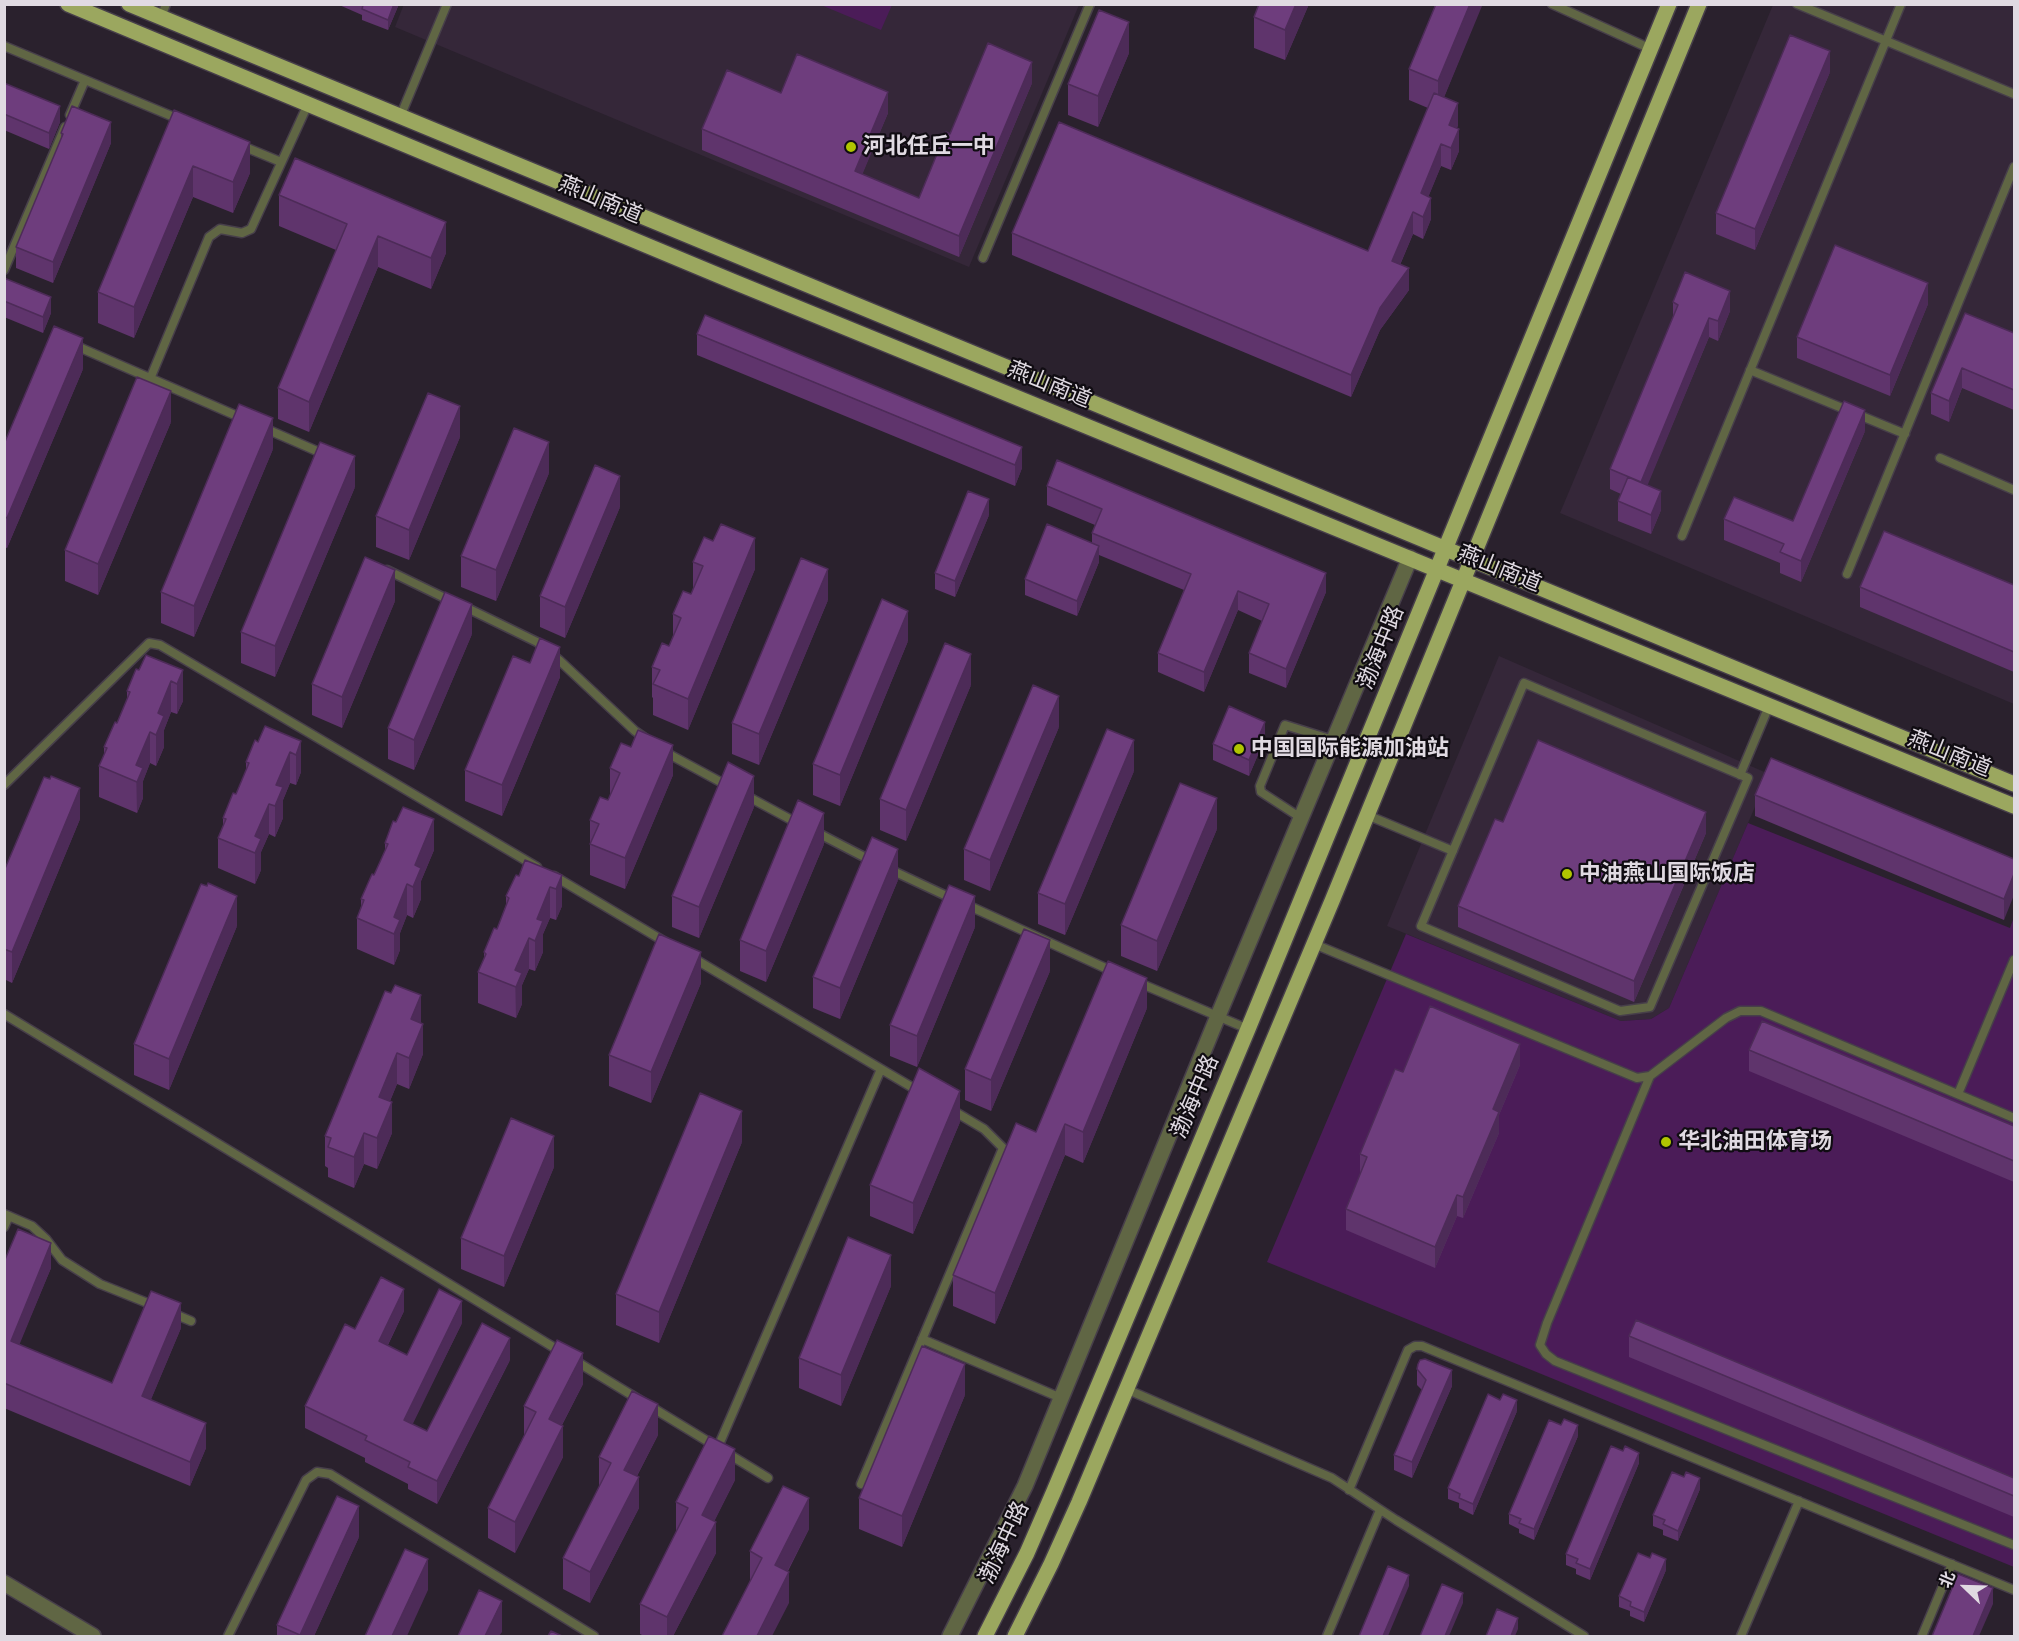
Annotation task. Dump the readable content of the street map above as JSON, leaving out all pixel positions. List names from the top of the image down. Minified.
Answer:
{"streets":{"main road":["燕山南道","渤海中路"]},"crossings":[["燕山南道","渤海中路"]],"places":["河北任丘一中","中国国际能源加油站","中油燕山国际饭店","华北油田体育场"],"north":"top left"}
